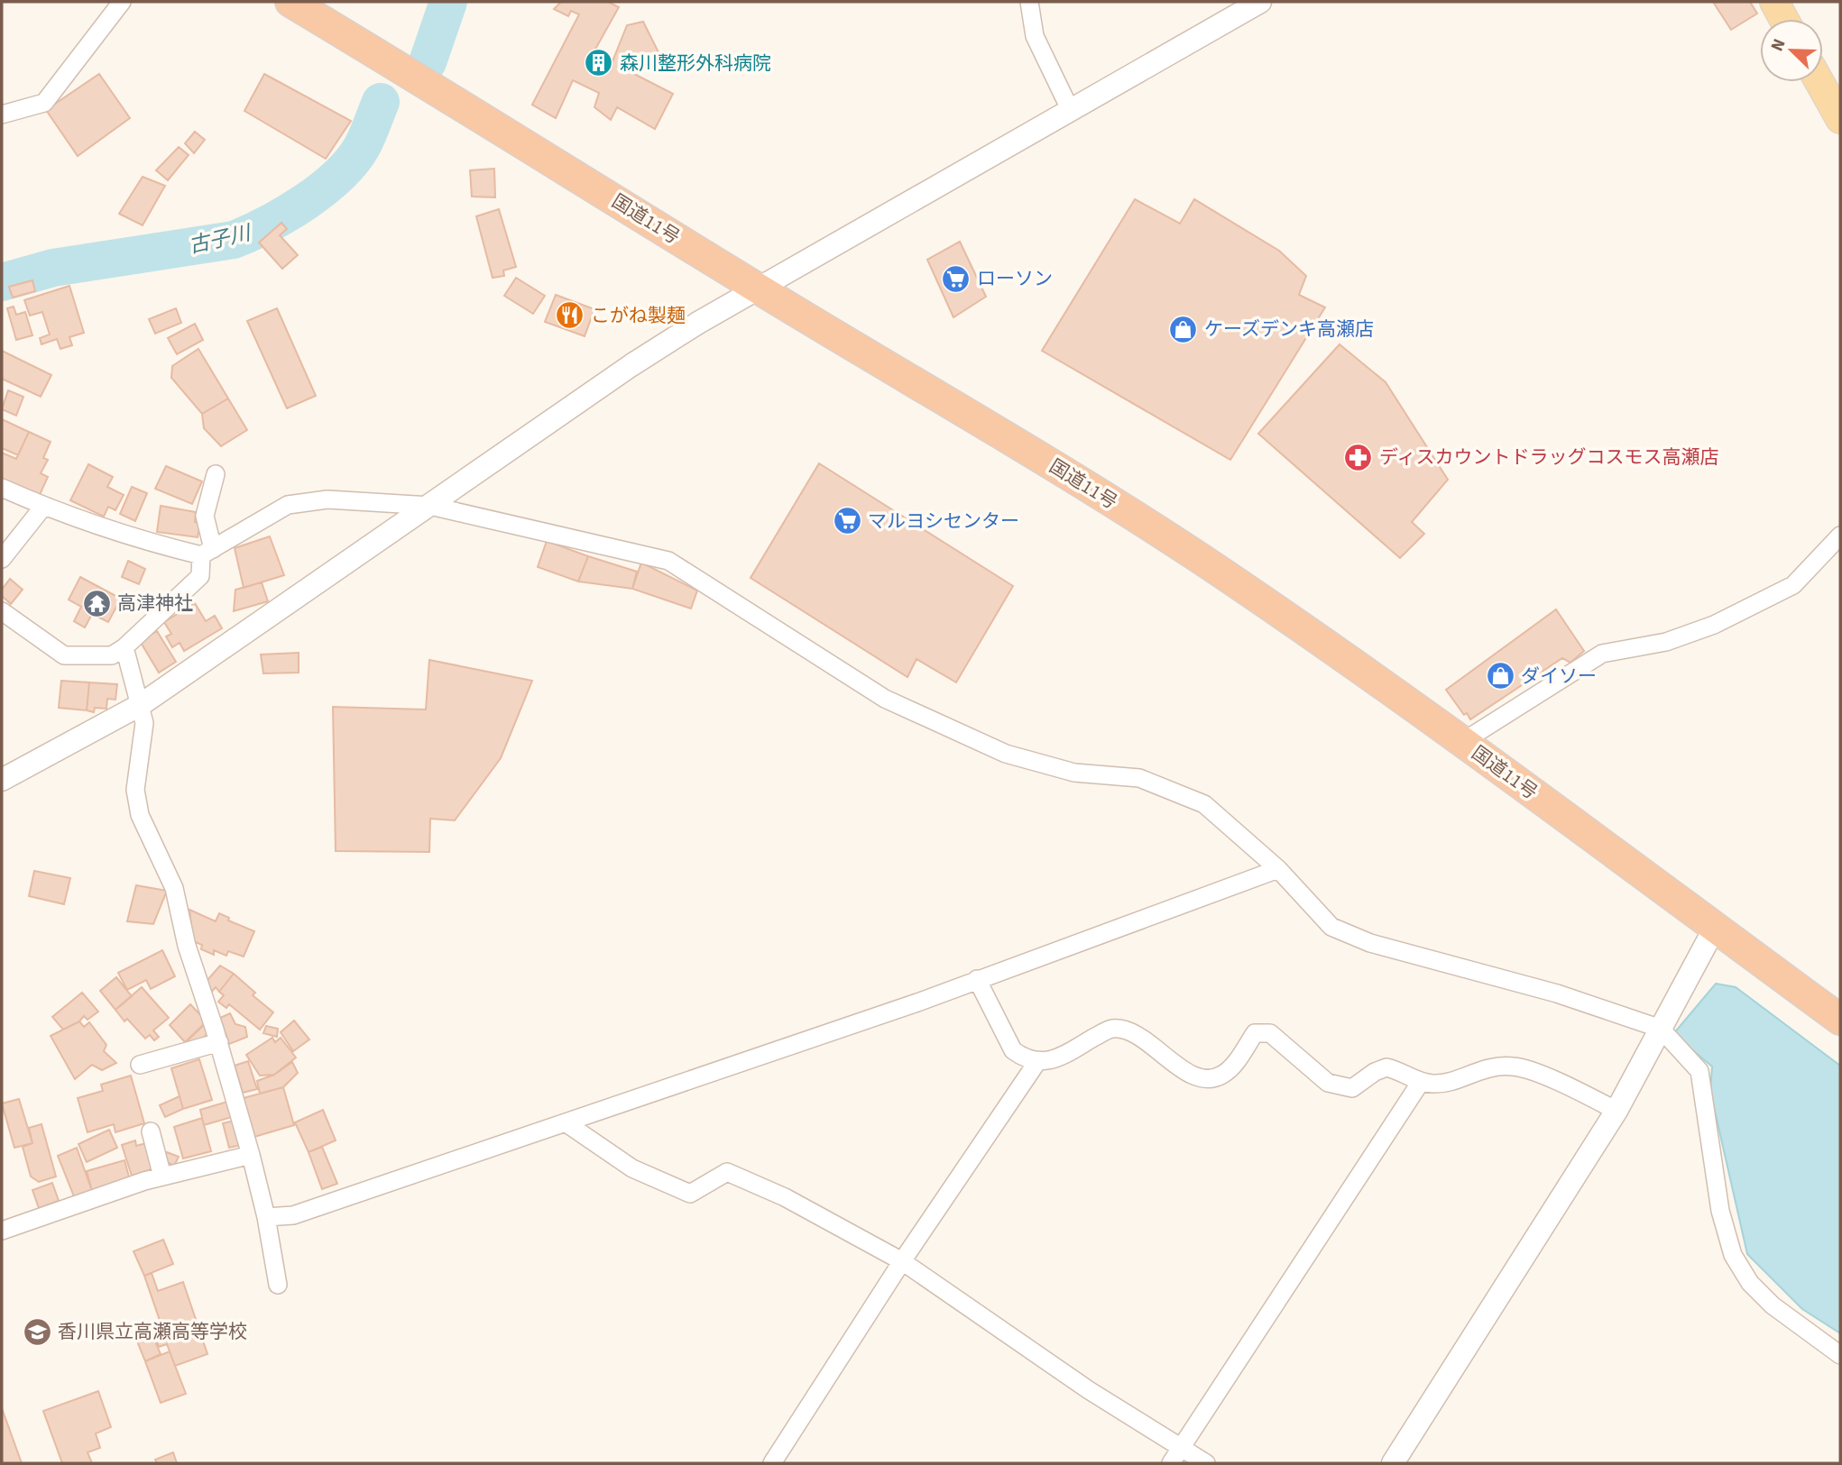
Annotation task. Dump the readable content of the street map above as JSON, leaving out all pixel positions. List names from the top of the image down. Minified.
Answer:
{"streets":{"highway":["国道11号"]},"water":["古子川"],"places":{"building":["森川整形外科病院"],"supermarket":["ローソン","マルヨシセンター"],"restaurant":["こがね製麺"],"shop":["ケーズデンキ高瀬店","ダイソー"],"pharmacy":["ディスカウントドラッグコスモス高瀬店"],"temple":["高津神社"],"school or university":["香川県立高瀬高等学校"]},"north":"top left"}
